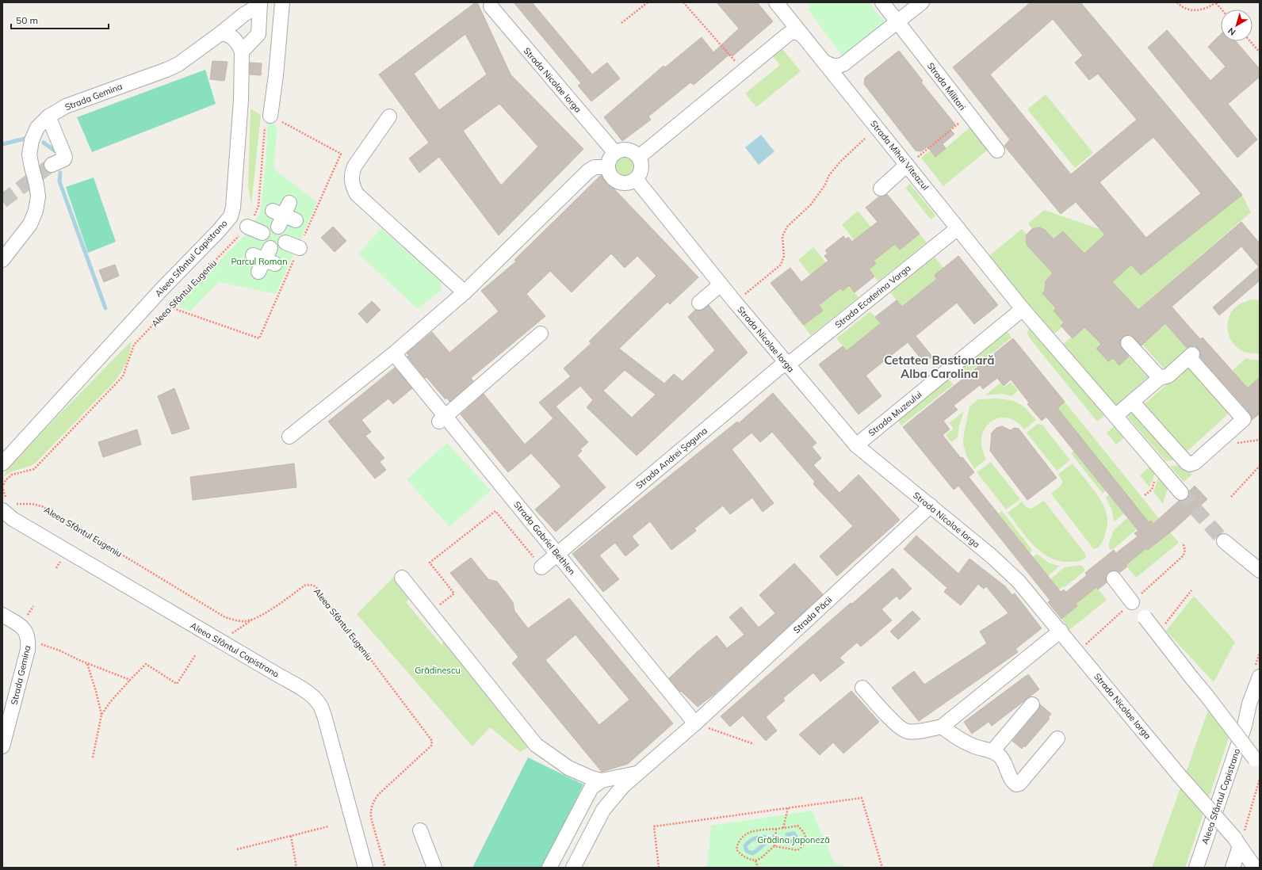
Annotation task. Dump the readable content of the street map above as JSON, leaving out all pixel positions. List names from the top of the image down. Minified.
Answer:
{"streets":{"street":["Strada Nicolae Iorga","Strada Militari","Strada Gemina","Strada Mihai Viteazul","Aleea Sfântul Capistrano","Strada Ecaterina Varga","Strada Muzeului","Strada Andrei Șaguna","Strada Gabriel Bethlen","Strada Păcii"],"path":["Aleea Sfântul Eugeniu"]},"crossings":[["Strada Nicolae Iorga","Strada Ecaterina Varga"],["Strada Nicolae Iorga","Strada Muzeului"],["Strada Nicolae Iorga","Strada Andrei Șaguna"],["Strada Nicolae Iorga","Strada Păcii"],["Strada Mihai Viteazul","Strada Ecaterina Varga"],["Strada Mihai Viteazul","Strada Muzeului"],["Aleea Sfântul Capistrano","Aleea Sfântul Eugeniu"],["Strada Ecaterina Varga","Strada Andrei Șaguna"],["Strada Andrei Șaguna","Strada Gabriel Bethlen"],["Strada Gabriel Bethlen","Strada Păcii"]],"districts":["Cetatea Bastionară Alba Carolina"],"parks":["Parcul Roman","Grădinescu","Grădina Japoneză"],"scale_bar":"50 m","north":"bottom left"}
